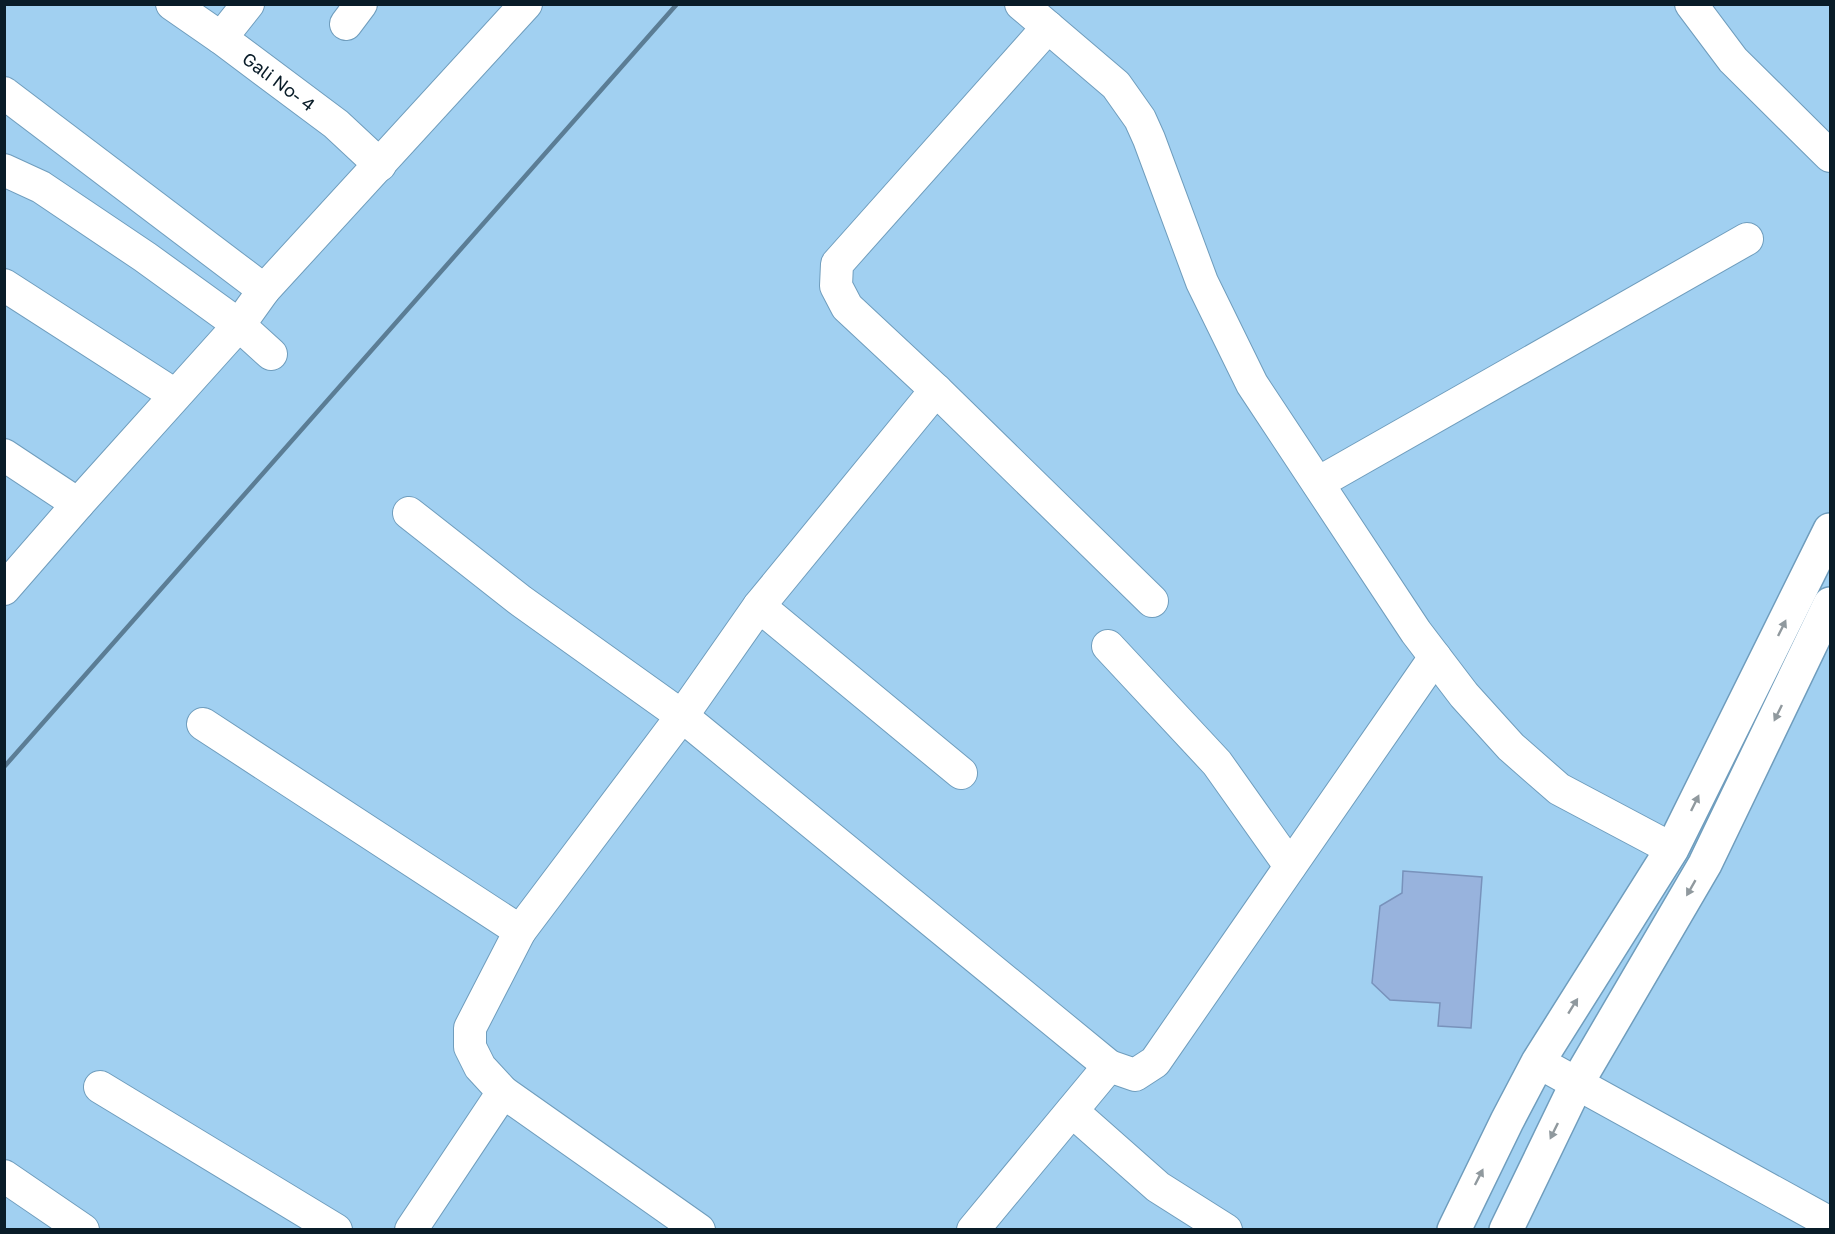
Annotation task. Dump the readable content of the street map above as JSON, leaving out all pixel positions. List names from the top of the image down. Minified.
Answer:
{"streets":{"street":["Gali No- 4"]}}
